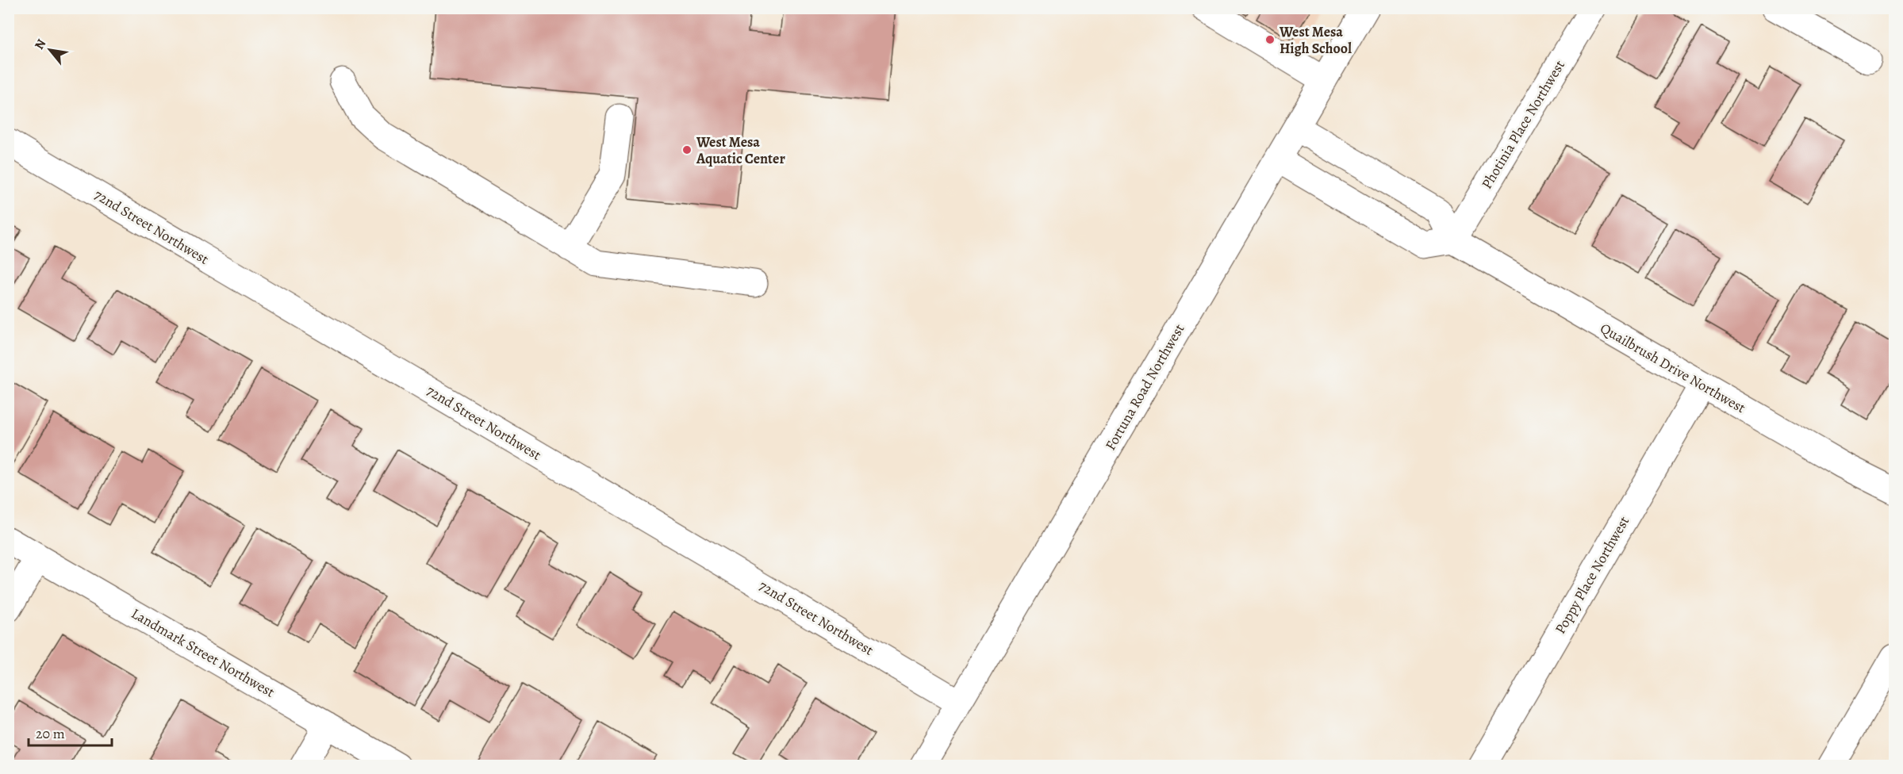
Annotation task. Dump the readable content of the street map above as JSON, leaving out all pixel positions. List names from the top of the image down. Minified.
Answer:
{"streets":{"street":["Photinia Place Northwest","72nd Street Northwest","Quailbrush Drive Northwest","Fortuna Road Northwest","Poppy Place Northwest","Landmark Street Northwest"]},"crossings":[["Photinia Place Northwest","Quailbrush Drive Northwest"],["72nd Street Northwest","Fortuna Road Northwest"],["Quailbrush Drive Northwest","Poppy Place Northwest"]],"places":["West Mesa High School","West Mesa Aquatic Center"],"scale_bar":"20 m","north":"top left"}
